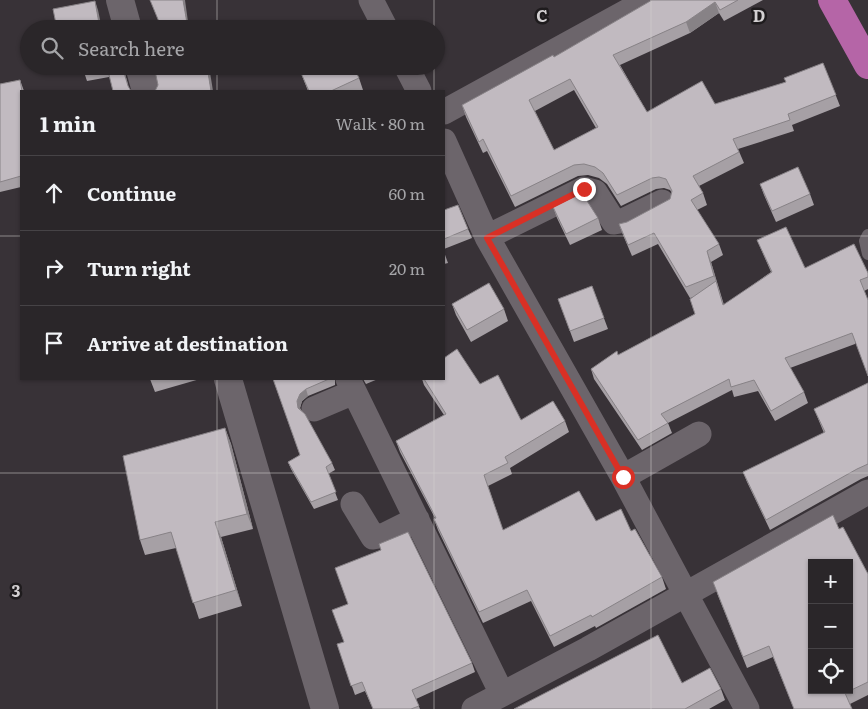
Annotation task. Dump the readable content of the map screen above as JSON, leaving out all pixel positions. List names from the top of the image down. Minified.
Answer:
{"page":{"search":"Search here","heading":["1 min","Walk · 80 m"],"list":[["Continue","60 m"],["Turn right","20 m"],"Arrive at destination"],"map_buttons":["+","−"]},"grid":{"columns":["C","D"],"rows":["3"]}}
